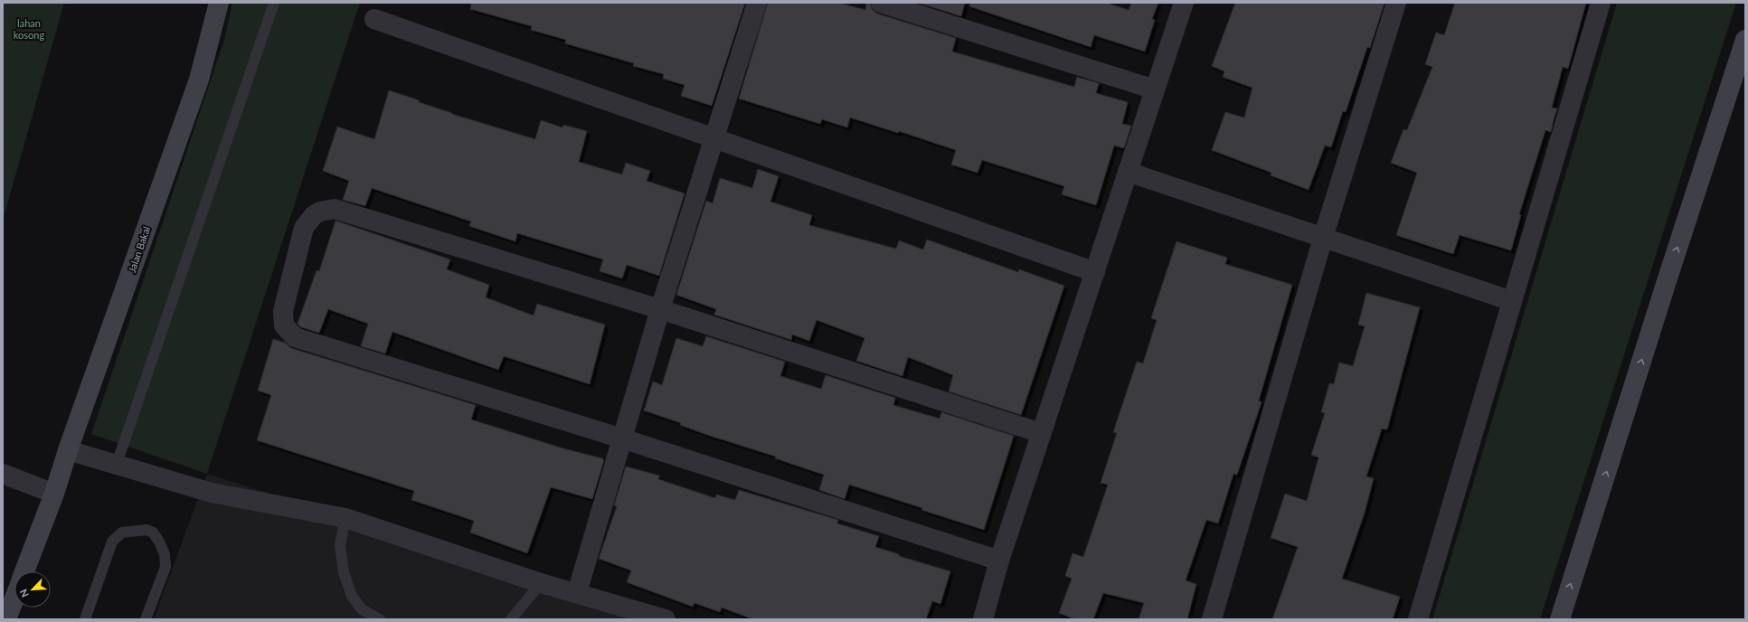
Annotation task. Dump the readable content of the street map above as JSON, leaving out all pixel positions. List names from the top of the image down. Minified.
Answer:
{"streets":{"street":["Jalan Bakal"]},"parks":["lahan kosong"],"north":"bottom left"}
